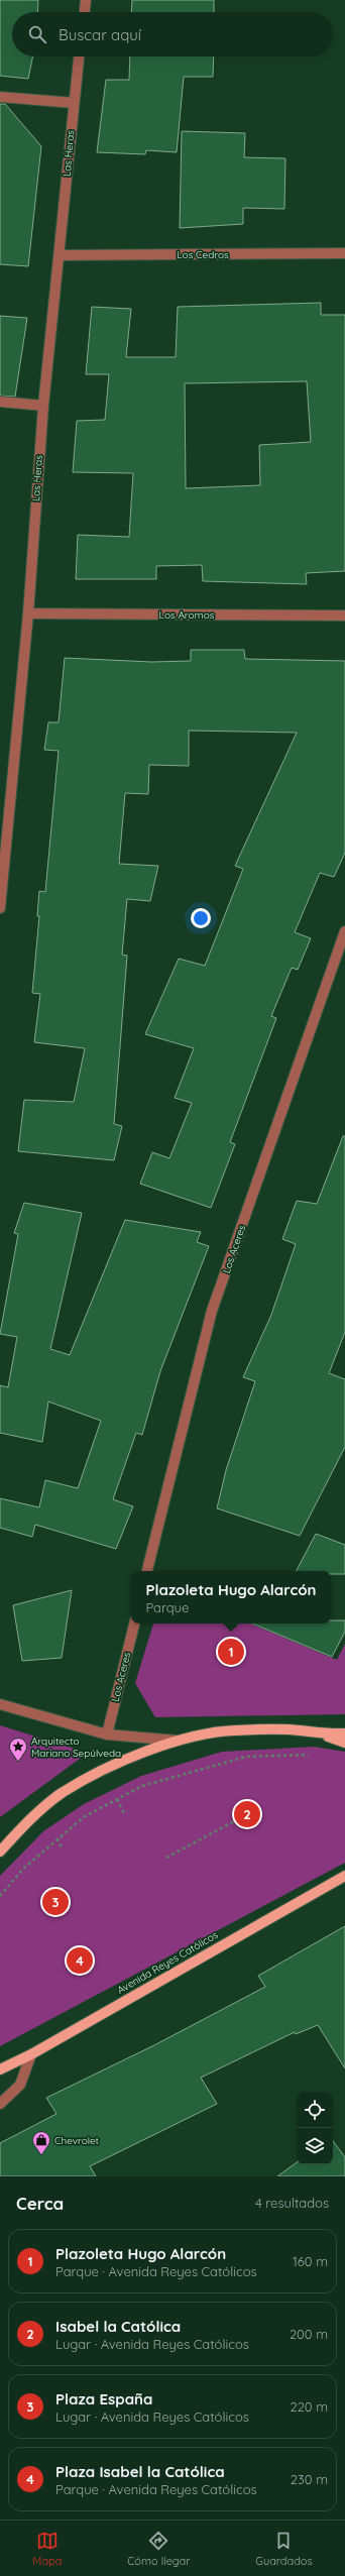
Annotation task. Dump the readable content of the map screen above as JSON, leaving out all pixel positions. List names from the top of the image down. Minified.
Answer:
{"streets":{"main road":["Avenida Reyes Católicos"],"street":["Las Heras","Los Cedros","Los Aromos","Los Aceres"]},"crossings":[["Las Heras","Los Cedros"],["Las Heras","Los Aromos"]],"places":{"place":["Arquitecto Mariano Sepúlveda"],"shop":["Chevrolet"]},"page":{"search":"Buscar aquí","popup":["Plazoleta Hugo Alarcón","Parque"],"pins":["1","2","3","4"],"heading":["Cerca","4 resultados"],"list":[{"mark":"1","name":"Plazoleta Hugo Alarcón","note":"Parque · Avenida Reyes Católicos","value":"160 m"},{"mark":"2","name":"Isabel la Católica","note":"Lugar · Avenida Reyes Católicos","value":"200 m"},{"mark":"3","name":"Plaza España","note":"Lugar · Avenida Reyes Católicos","value":"220 m"},{"mark":"4","name":"Plaza Isabel la Católica","note":"Parque · Avenida Reyes Católicos","value":"230 m"}],"nav":["Mapa","Cómo llegar","Guardados"]}}
